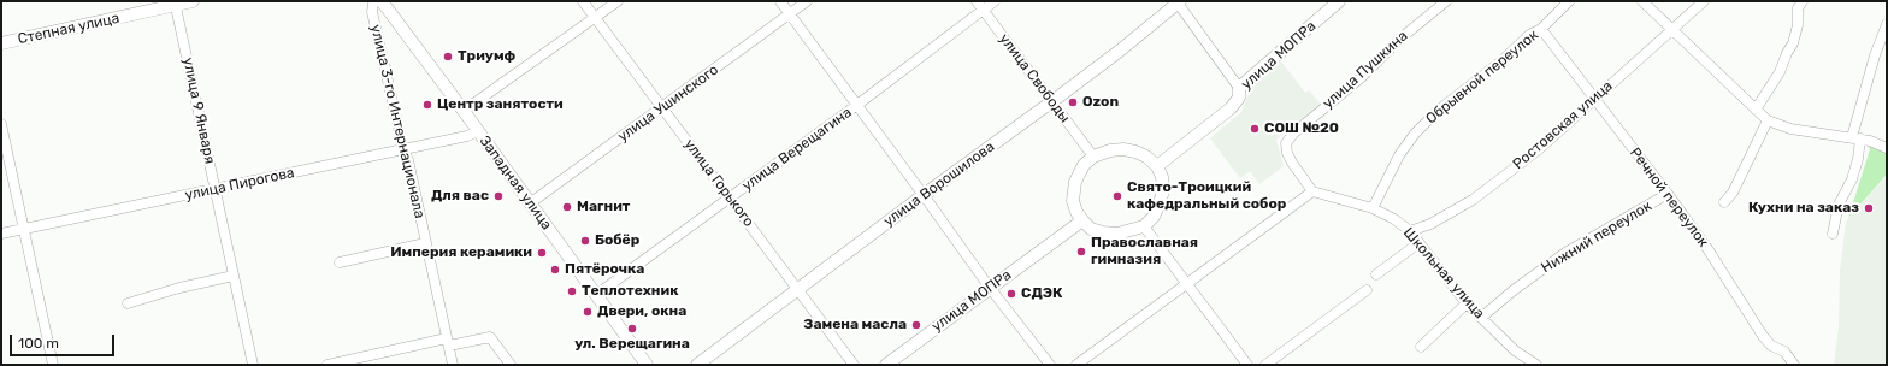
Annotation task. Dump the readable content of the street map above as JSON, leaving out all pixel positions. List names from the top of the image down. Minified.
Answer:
{"streets":{"main road":["Степная улица","улица МОПРа","Западная улица","улица Ворошилова"],"street":["улица Пушкина","Обрывной переулок","улица Свободы","улица Ушинского","улица 9 Января","улица 3-го Интернационала","Ростовская улица","улица Верещагина","улица Горького","улица Пирогова","Речной переулок","Нижний переулок","Школьная улица"]},"crossings":[["Степная улица","улица 9 Января"],["улица МОПРа","улица Свободы"],["улица Пушкина","Школьная улица"],["Обрывной переулок","Речной переулок"],["Обрывной переулок","Школьная улица"],["улица Свободы","улица Верещагина"],["улица Свободы","улица Ворошилова"],["улица Ушинского","Западная улица"],["улица Ушинского","улица Горького"],["улица 9 Января","улица Пирогова"],["улица 3-го Интернационала","улица Пирогова"],["Ростовская улица","Речной переулок"],["Ростовская улица","Школьная улица"],["улица Верещагина","Западная улица"],["улица Верещагина","улица Горького"],["Западная улица","улица Пирогова"],["улица Горького","улица Ворошилова"],["Речной переулок","Нижний переулок"],["Нижний переулок","Школьная улица"]],"places":["Триумф","Ozon","Центр занятости","СОШ №20","Для вас","Свято-Троицкий кафедральный собор","Магнит","Кухни на заказ","Бобёр","Православная гимназия","Империя керамики","Пятёрочка","Теплотехник","СДЭК","Двери, окна","Замена масла","ул. Верещагина"],"scale_bar":"100 m"}
